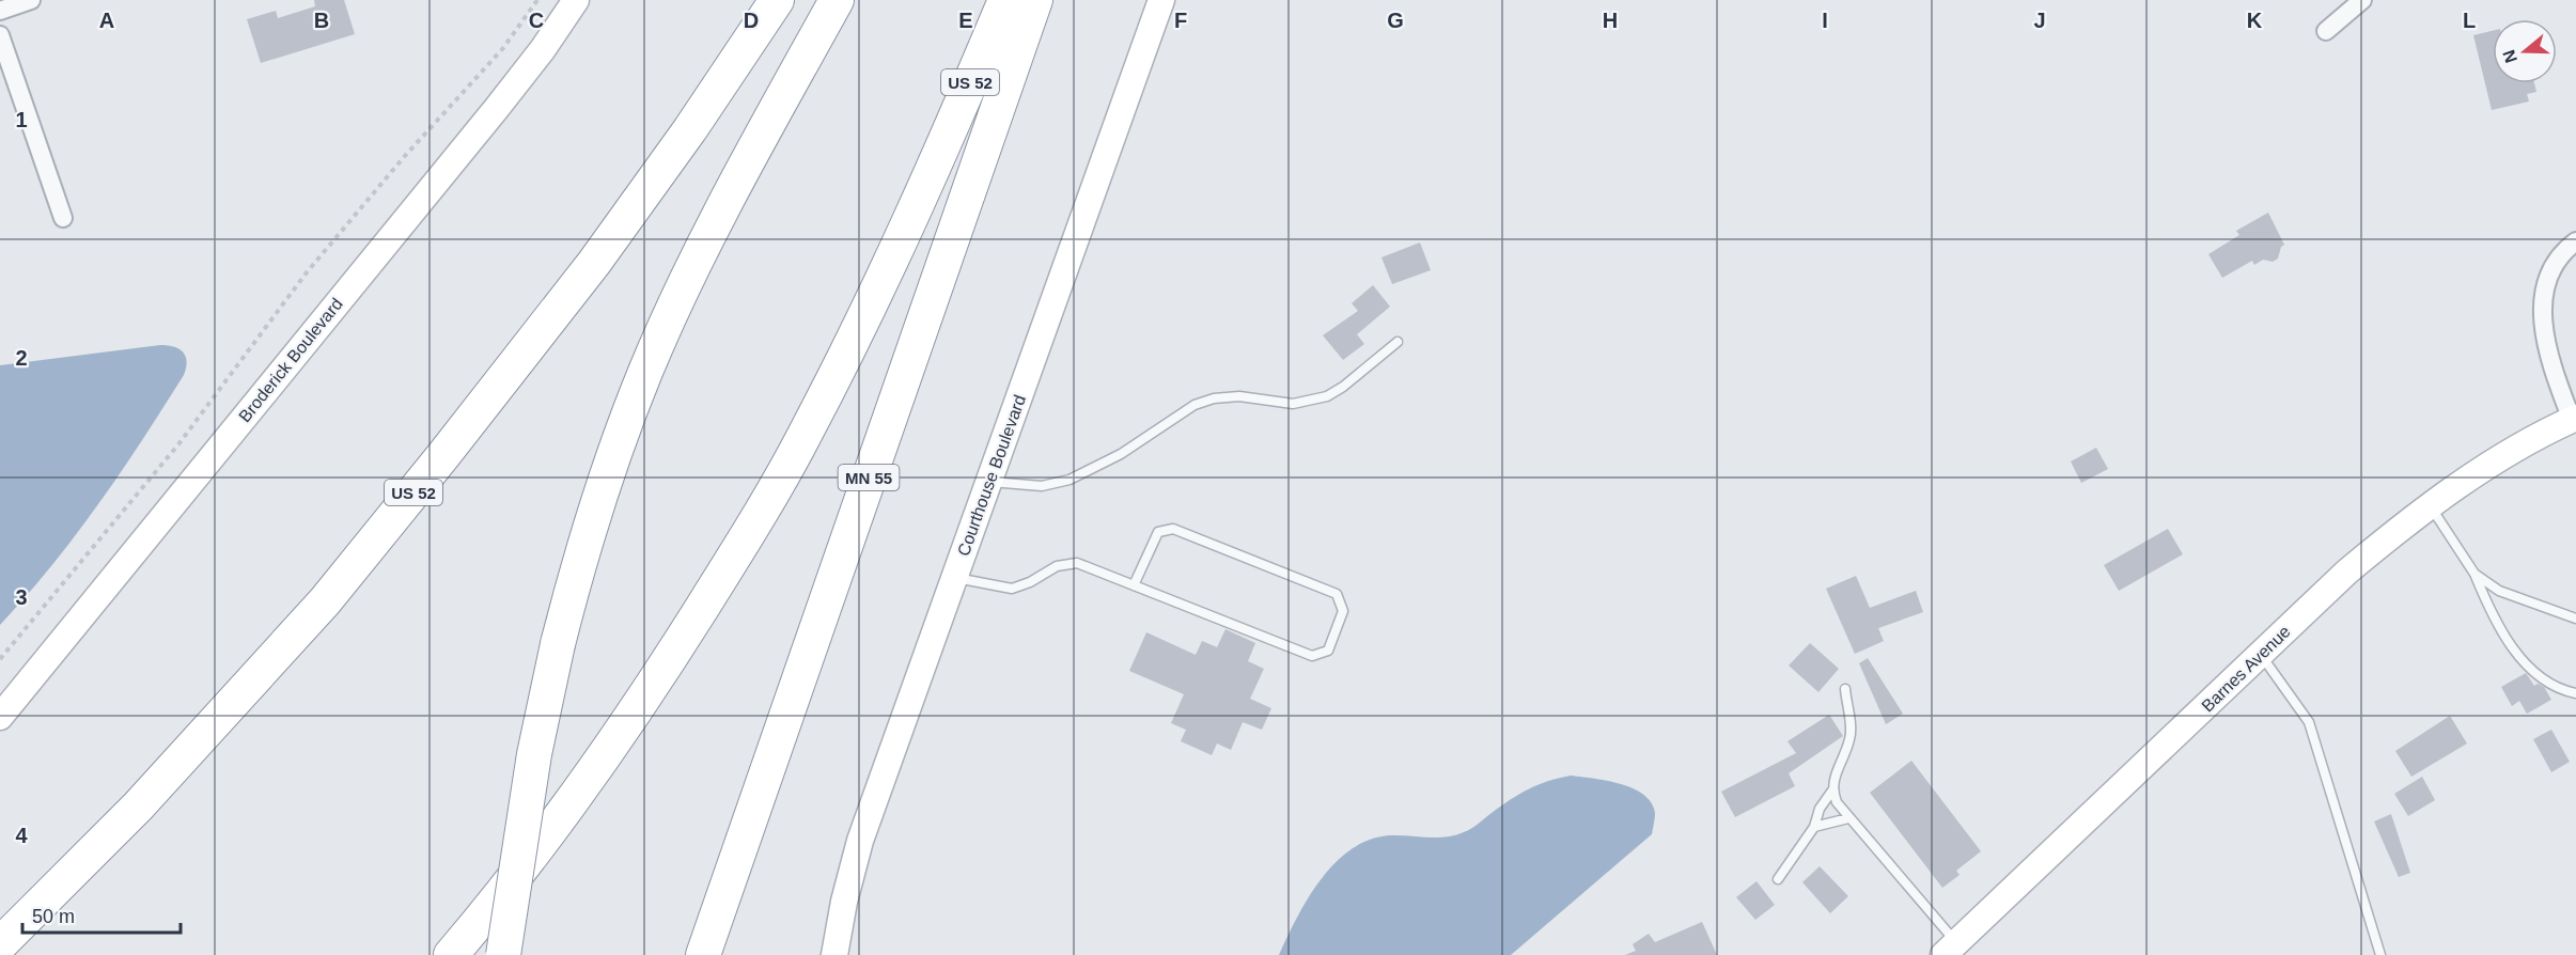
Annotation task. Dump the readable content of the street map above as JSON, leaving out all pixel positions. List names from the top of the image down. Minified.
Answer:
{"streets":{"highway":["US 52","MN 55"],"street":["Broderick Boulevard","Courthouse Boulevard","Barnes Avenue"]},"scale_bar":"50 m","north":"left","grid":{"columns":["A","B","C","D","E","F","G","H","I","J","K","L"],"rows":["1","2","3","4"]}}
